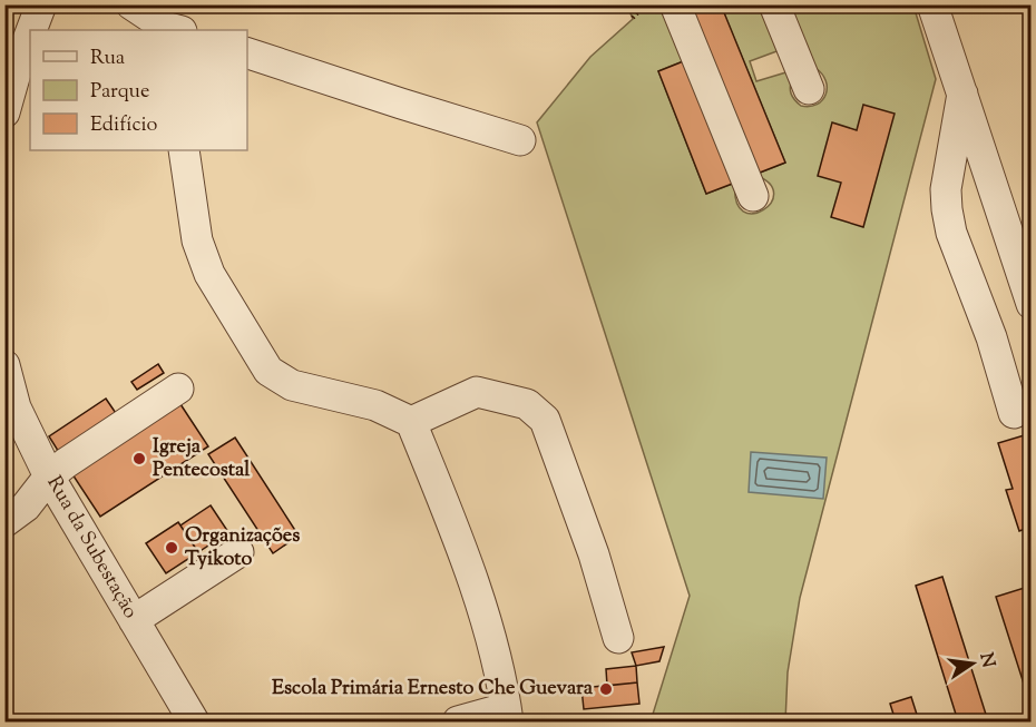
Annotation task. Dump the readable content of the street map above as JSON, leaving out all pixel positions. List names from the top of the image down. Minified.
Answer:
{"streets":{"street":["Rua da Subestação"]},"places":["Igreja Pentecostal","Organizações Tyikoto","Escola Primária Ernesto Che Guevara"],"legend":["Rua","Parque","Edifício"],"north":"right"}
